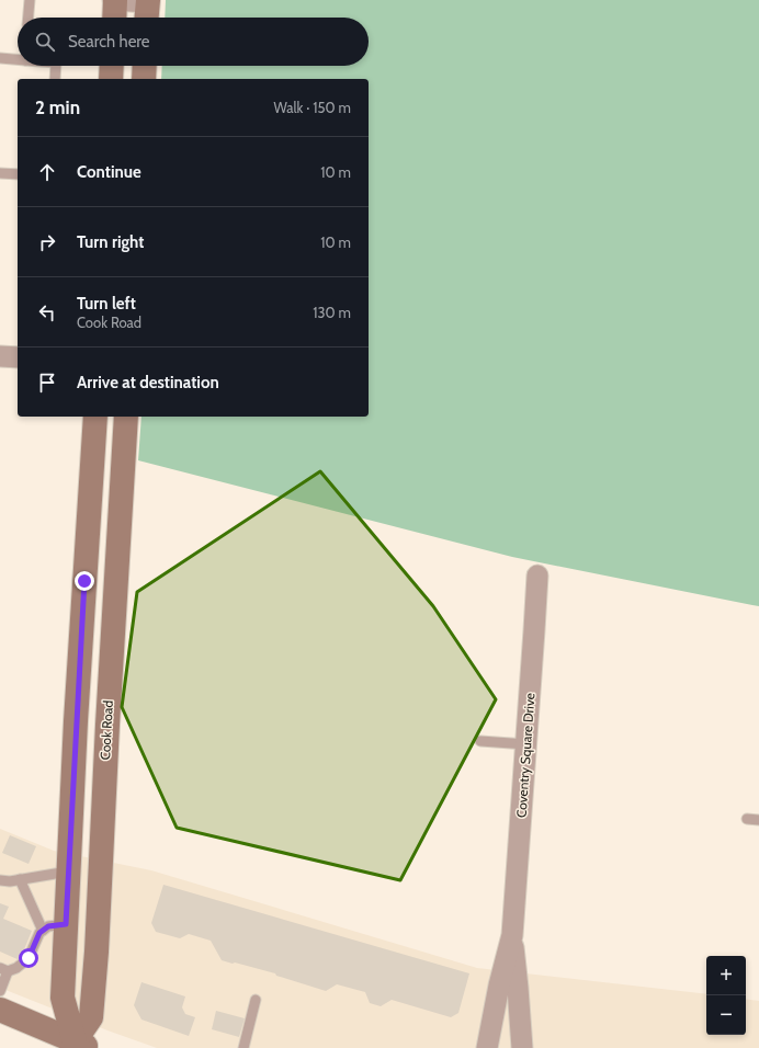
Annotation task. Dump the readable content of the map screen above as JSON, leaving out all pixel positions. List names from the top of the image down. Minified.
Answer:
{"streets":{"street":["Cook Road","Coventry Square Drive"]},"page":{"search":"Search here","heading":["2 min","Walk · 150 m"],"list":[["Continue","10 m"],["Turn right","10 m"],["Turn left","Cook Road","130 m"],"Arrive at destination"],"map_buttons":["+","−"]}}
